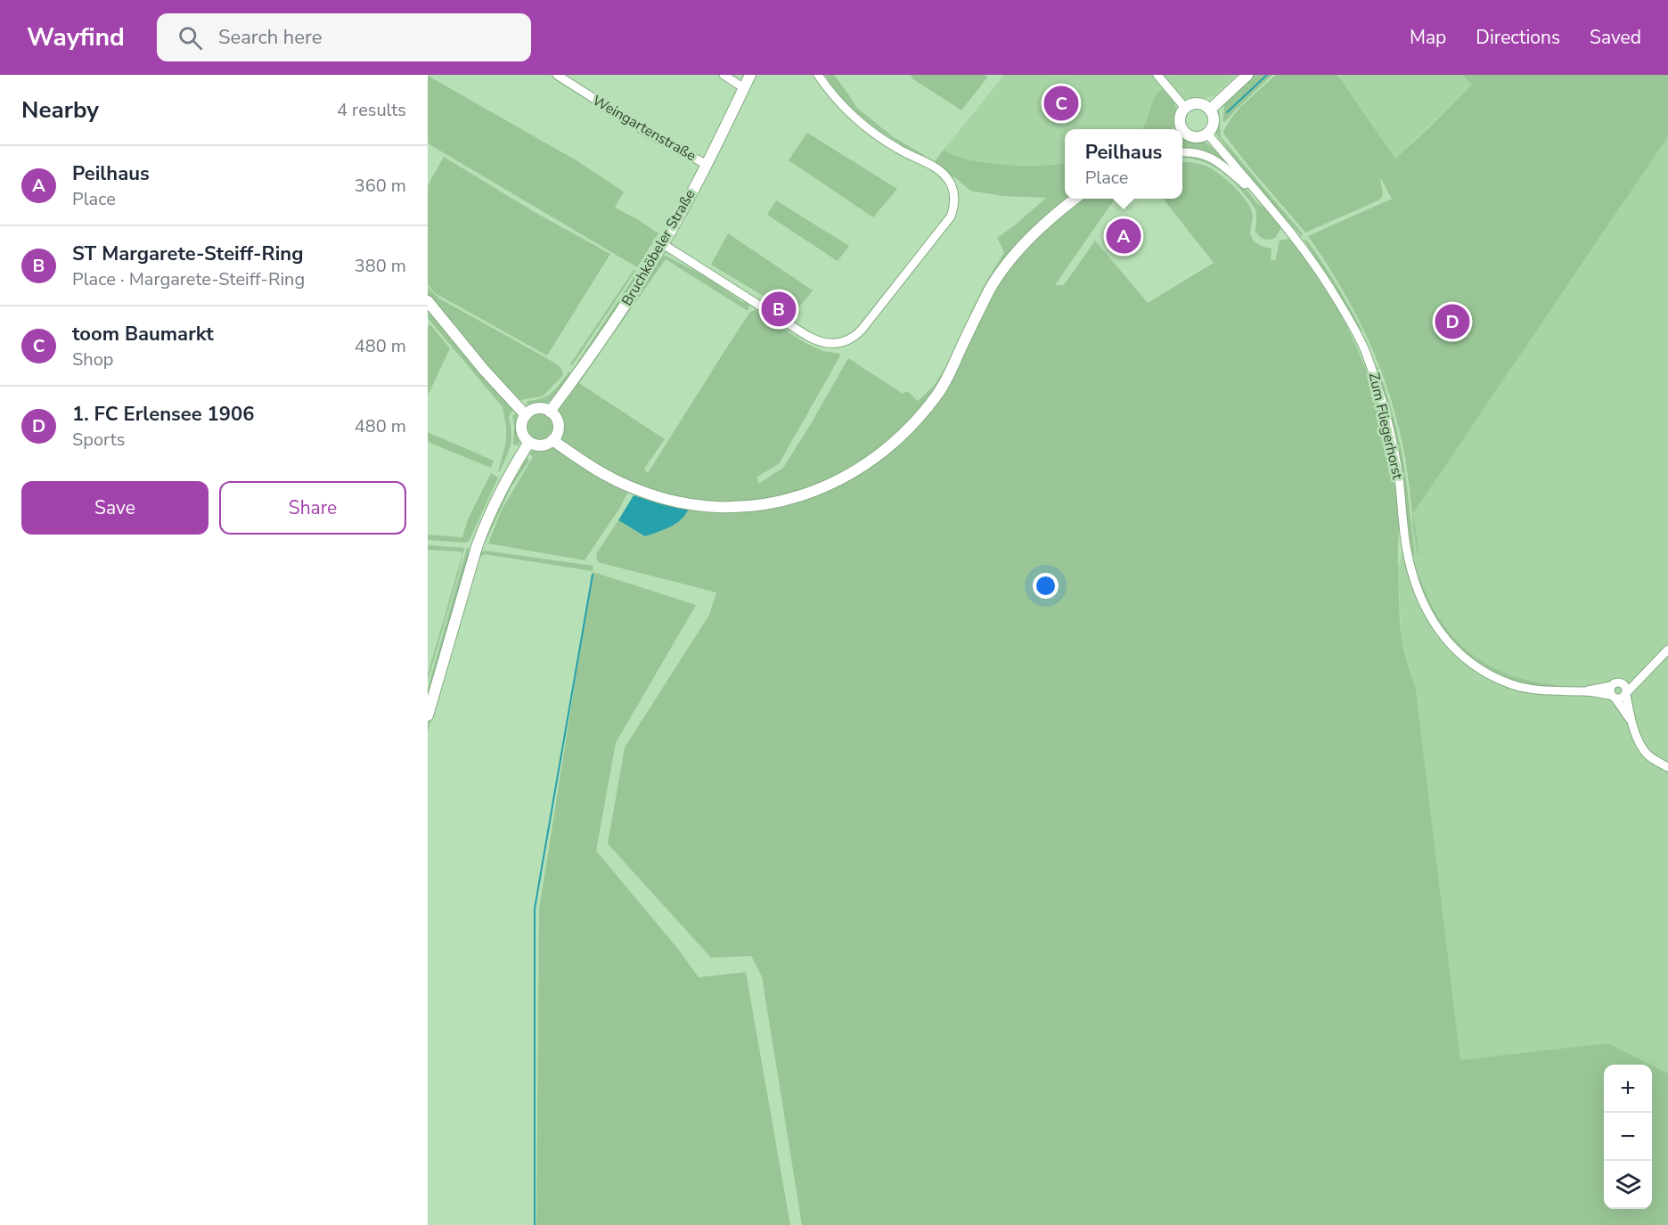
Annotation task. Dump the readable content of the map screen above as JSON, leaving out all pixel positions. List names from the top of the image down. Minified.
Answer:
{"streets":{"main road":["Bruchköbeler Straße"],"street":["Weingartenstraße","Zum Fliegerhorst"]},"crossings":[["Weingartenstraße","Bruchköbeler Straße"]],"page":{"header":"Wayfind","search":"Search here","nav":["Map","Directions","Saved"],"heading":["Nearby","4 results"],"pins":["C","A","B","D"],"popup":["Peilhaus","Place"],"list":[{"mark":"A","name":"Peilhaus","note":"Place","value":"360 m"},{"mark":"B","name":"ST Margarete-Steiff-Ring","note":"Place · Margarete-Steiff-Ring","value":"380 m"},{"mark":"C","name":"toom Baumarkt","note":"Shop","value":"480 m"},{"mark":"D","name":"1. FC Erlensee 1906","note":"Sports","value":"480 m"}],"buttons":["Save","Share"],"map_buttons":["+","−"]}}
